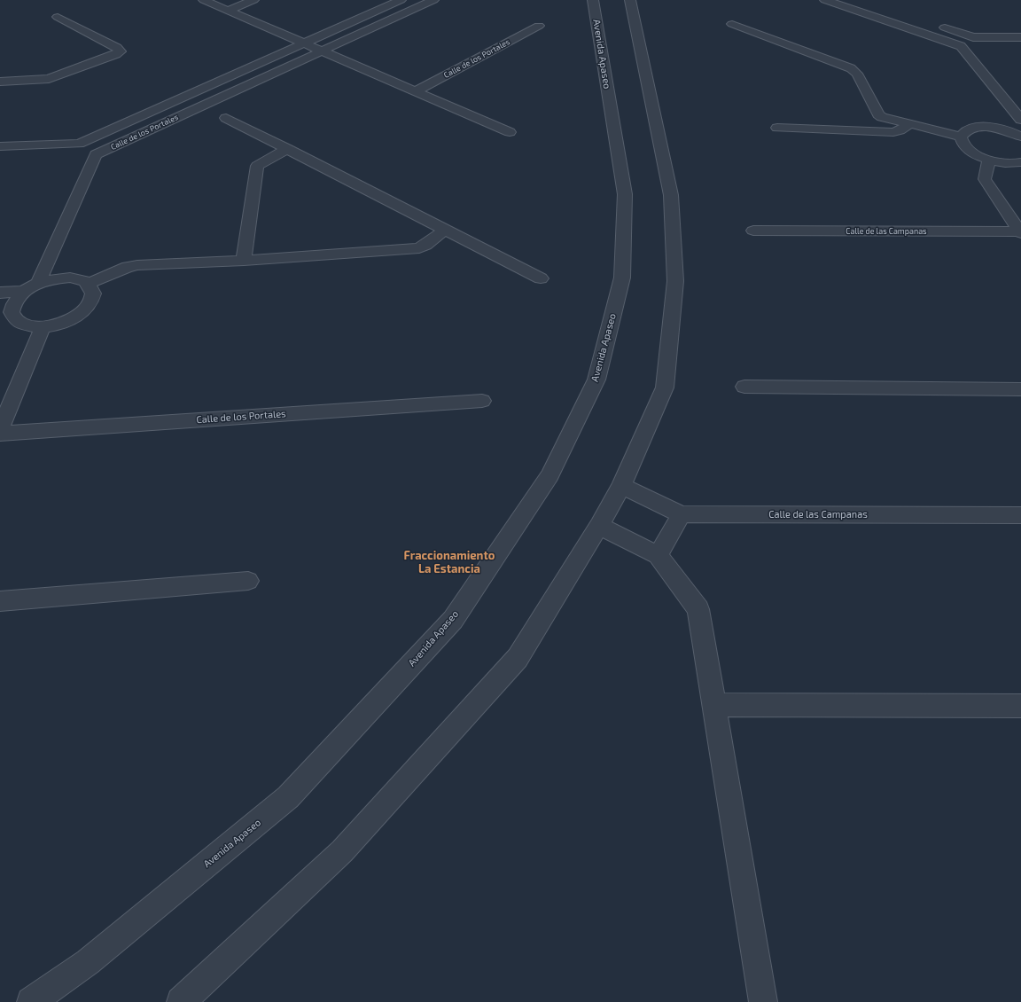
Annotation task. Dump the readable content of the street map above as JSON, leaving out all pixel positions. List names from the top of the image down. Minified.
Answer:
{"streets":{"street":["Avenida Apaseo","Calle de los Portales","Calle de las Campanas"]},"districts":["Fraccionamiento La Estancia"]}
